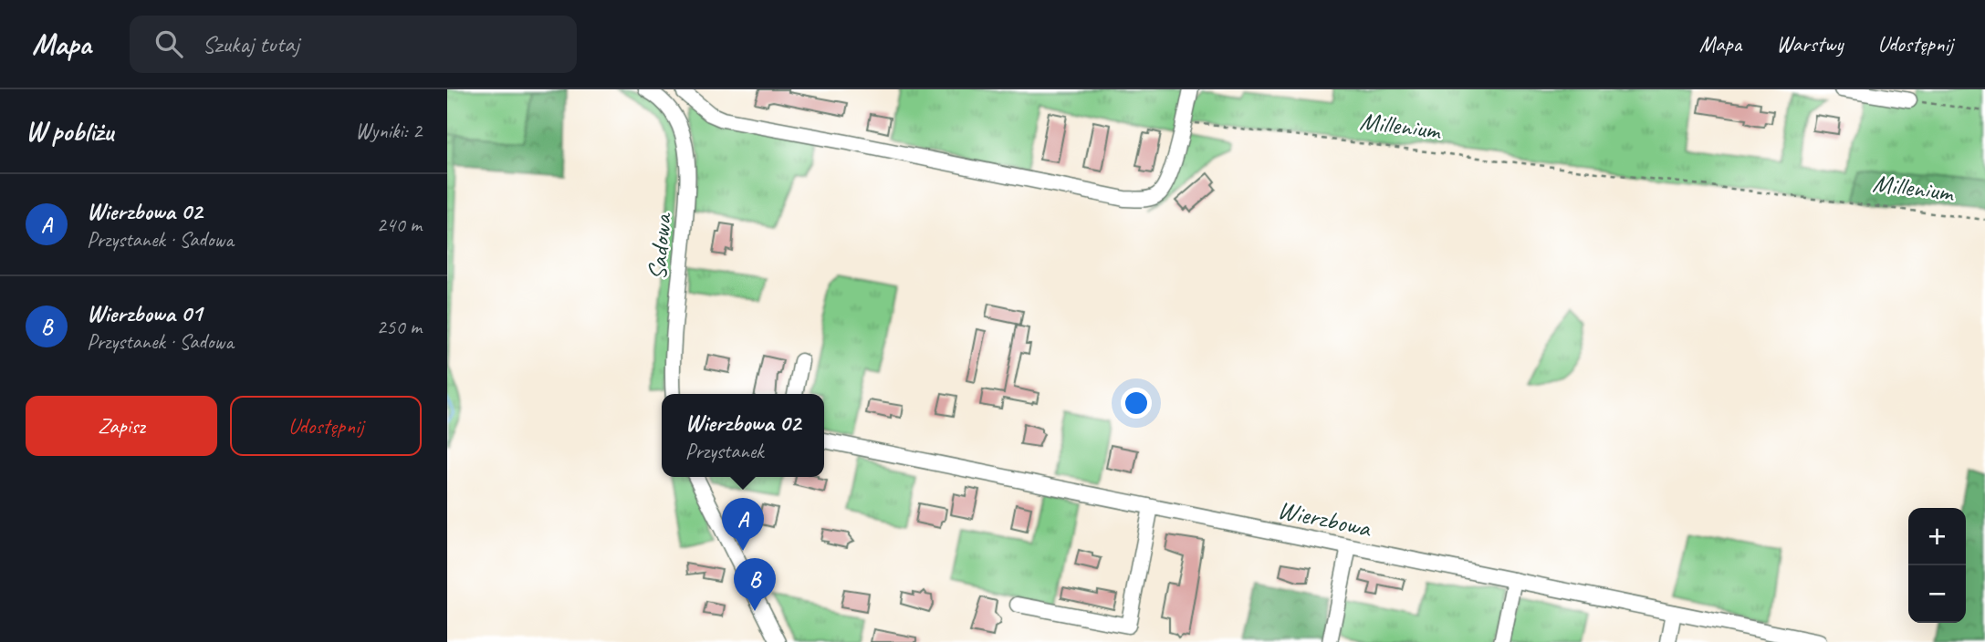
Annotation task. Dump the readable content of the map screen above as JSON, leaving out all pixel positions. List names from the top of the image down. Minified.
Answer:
{"streets":{"street":["Sadowa","Wierzbowa"],"path":["Millenium"]},"page":{"header":"Mapa","search":"Szukaj tutaj","nav":["Mapa","Warstwy","Udostępnij"],"heading":["W pobliżu","Wyniki: 2"],"list":[{"mark":"A","name":"Wierzbowa 02","note":"Przystanek · Sadowa","value":"240 m"},{"mark":"B","name":"Wierzbowa 01","note":"Przystanek · Sadowa","value":"250 m"}],"buttons":["Zapisz","Udostępnij"],"popup":["Wierzbowa 02","Przystanek"],"pins":["A","B"],"map_buttons":["+","−"]}}
